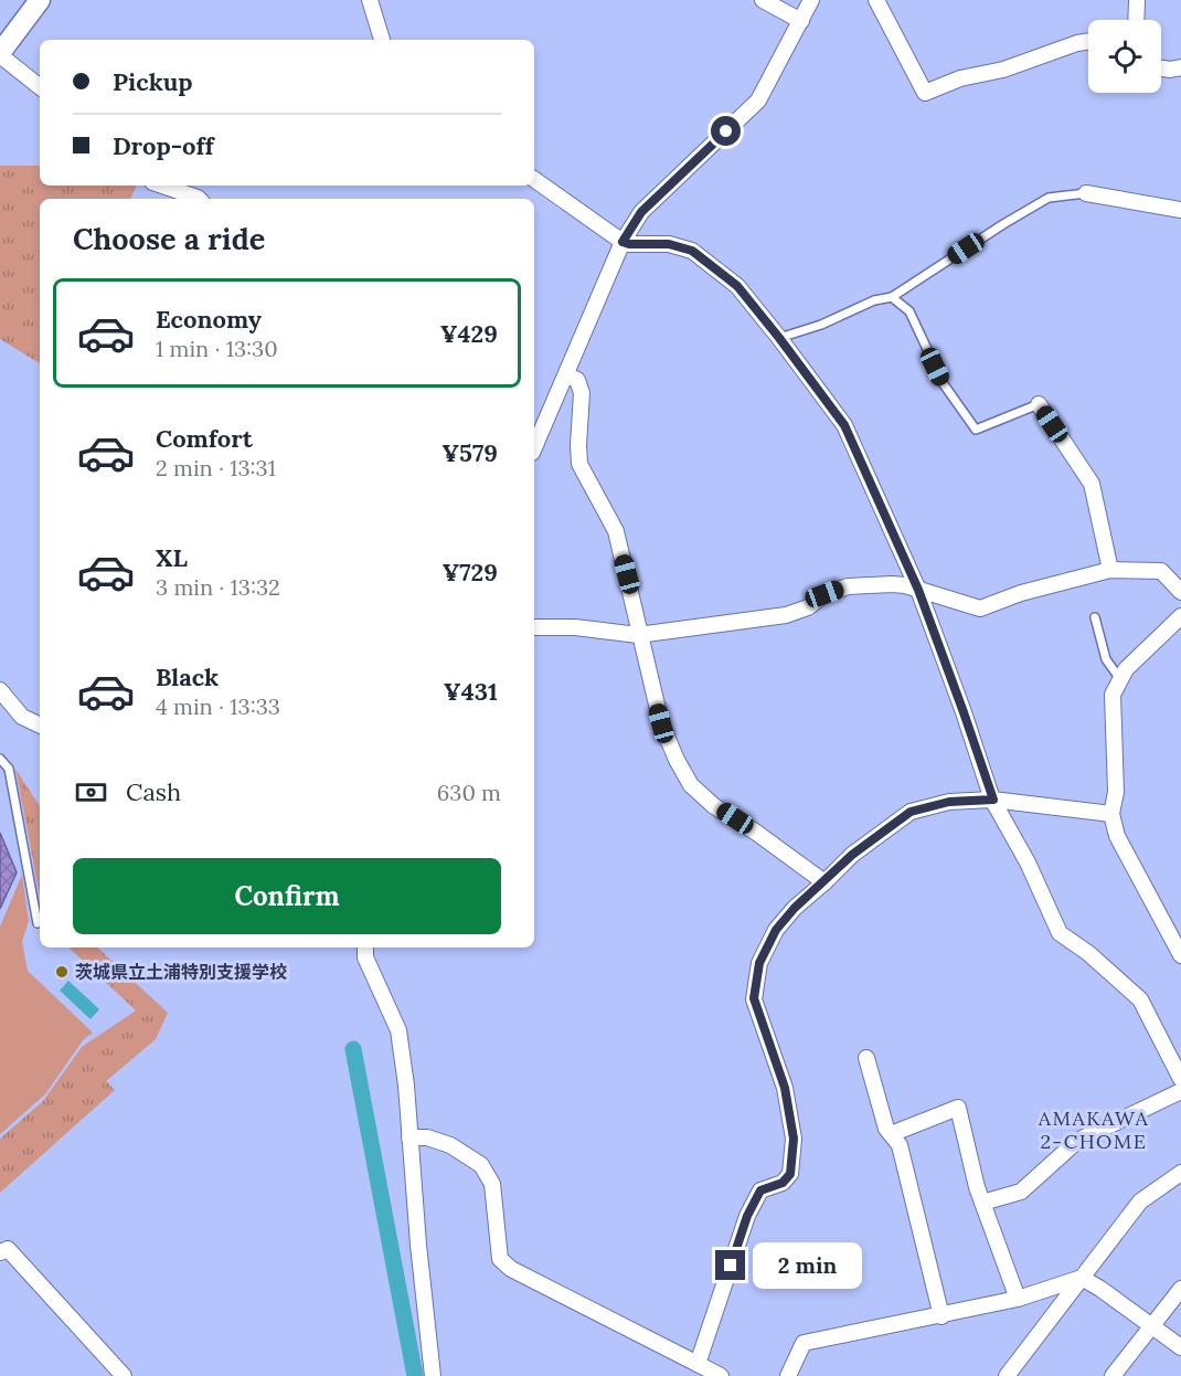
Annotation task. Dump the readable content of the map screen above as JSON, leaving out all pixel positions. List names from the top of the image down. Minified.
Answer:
{"districts":["AMAKAWA 2-CHOME"],"places":["茨城県立土浦特別支援学校"],"page":{"banner":["Pickup","Drop-off"],"heading":"Choose a ride","list":[{"name":"Economy","note":"1 min · 13:30","value":"¥429"},{"name":"Comfort","note":"2 min · 13:31","value":"¥579"},{"name":"XL","note":"3 min · 13:32","value":"¥729"},{"name":"Black","note":"4 min · 13:33","value":"¥431"}],"pay":["Cash","630 m"],"buttons":"Confirm","bubble":"2 min"}}
